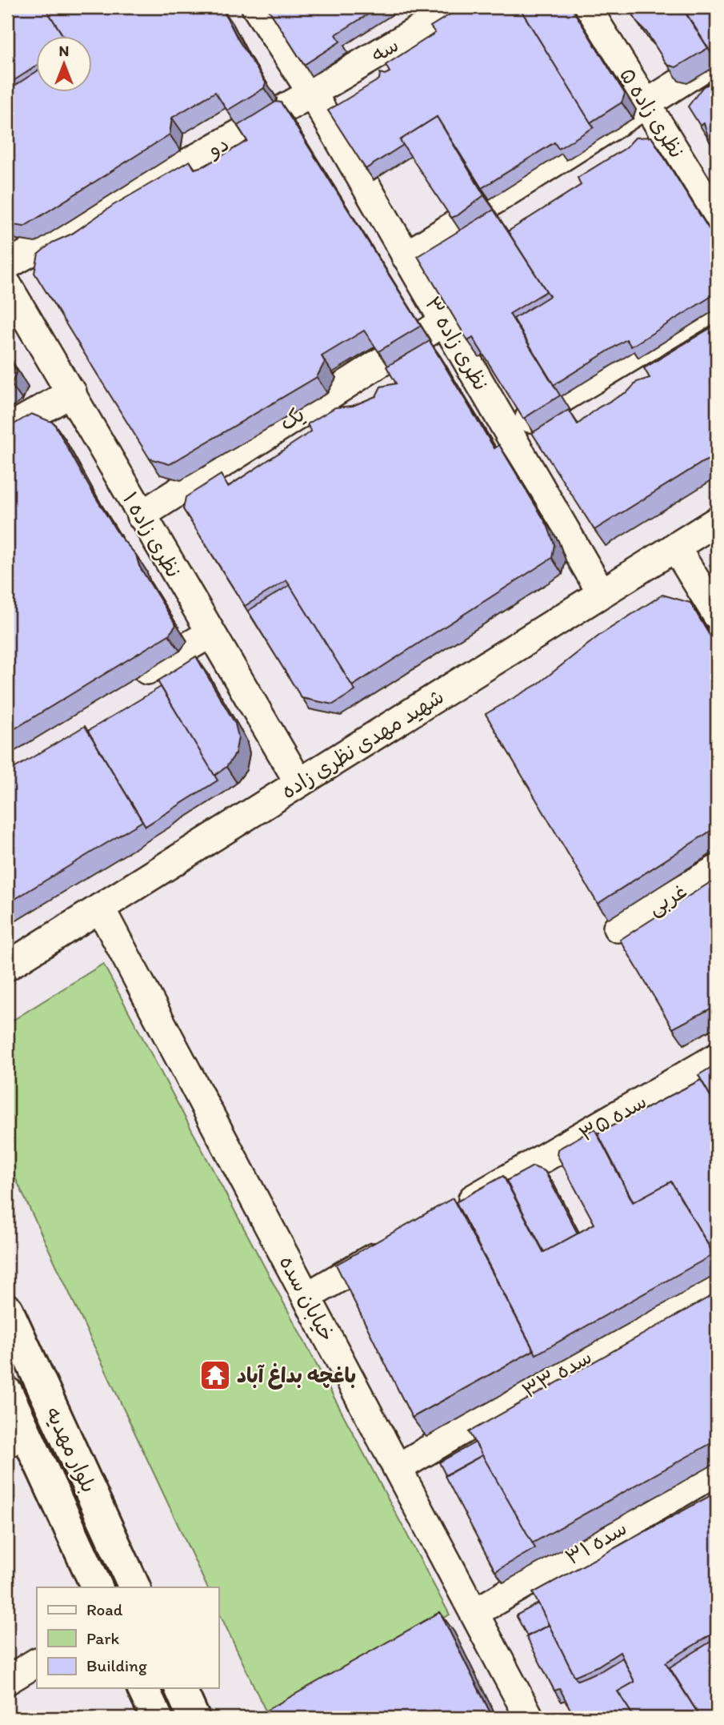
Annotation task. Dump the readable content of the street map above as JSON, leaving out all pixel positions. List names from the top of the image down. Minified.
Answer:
{"streets":{"main road":["بلوار مهدیه"],"street":["سه","نظری زاده ۵","دو","نظری زاده ۳","یک","نظری زاده ۱","شهید مهدی نظری زاده","غربی","سده ۳۵","خیابان سده","سده ۳۳","سده ۳۱"]},"crossings":[["سه","دو"],["سه","نظری زاده ۳"],["دو","نظری زاده ۳"],["نظری زاده ۳","یک"],["نظری زاده ۳","شهید مهدی نظری زاده"],["یک","نظری زاده ۱"],["نظری زاده ۱","شهید مهدی نظری زاده"],["شهید مهدی نظری زاده","خیابان سده"],["خیابان سده","سده ۳۳"],["خیابان سده","سده ۳۱"]],"places":{"temple":["باغچه بداغ آباد"]},"legend":["Road","Park","Building"],"north":"top"}
